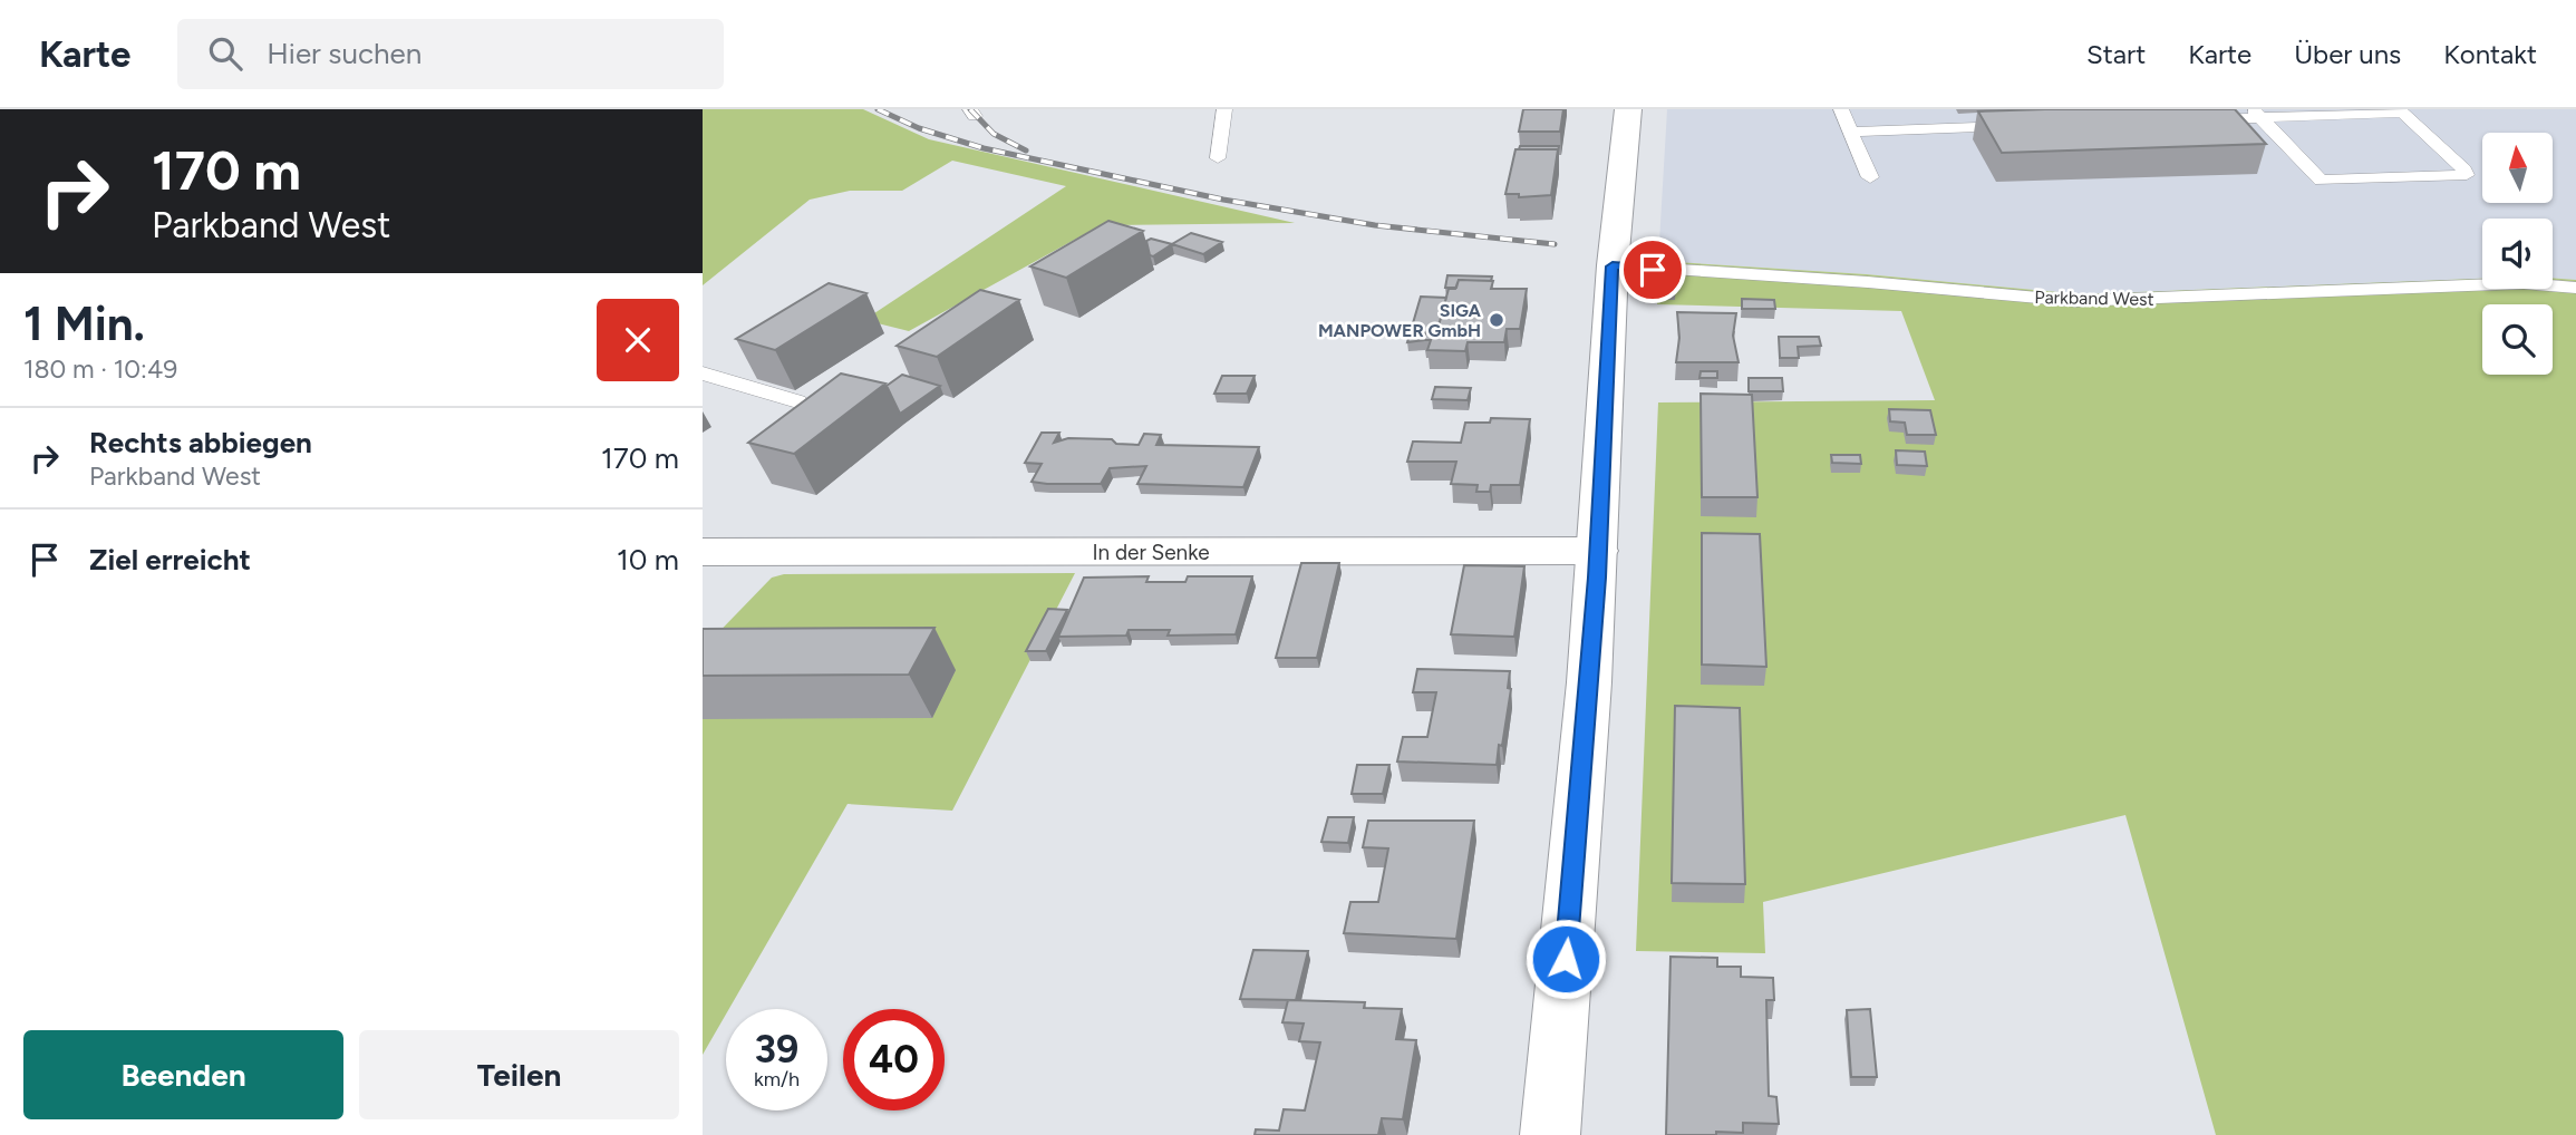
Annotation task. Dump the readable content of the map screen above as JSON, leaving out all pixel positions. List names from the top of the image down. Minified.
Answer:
{"streets":{"street":["In der Senke"],"lane":["Parkband West"]},"places":["SIGA MANPOWER GmbH"],"north":"top","page":{"header":"Karte","search":"Hier suchen","nav":["Start","Karte","Über uns","Kontakt"],"turn":["170 m","Parkband West"],"heading":["1 Min.","180 m · 10:49"],"list":[{"name":"Rechts abbiegen","note":"Parkband West","value":"170 m"},{"name":"Ziel erreicht","value":"10 m"}],"speed":"39 km/h","limit":"40","buttons":["Beenden","Teilen"]}}
